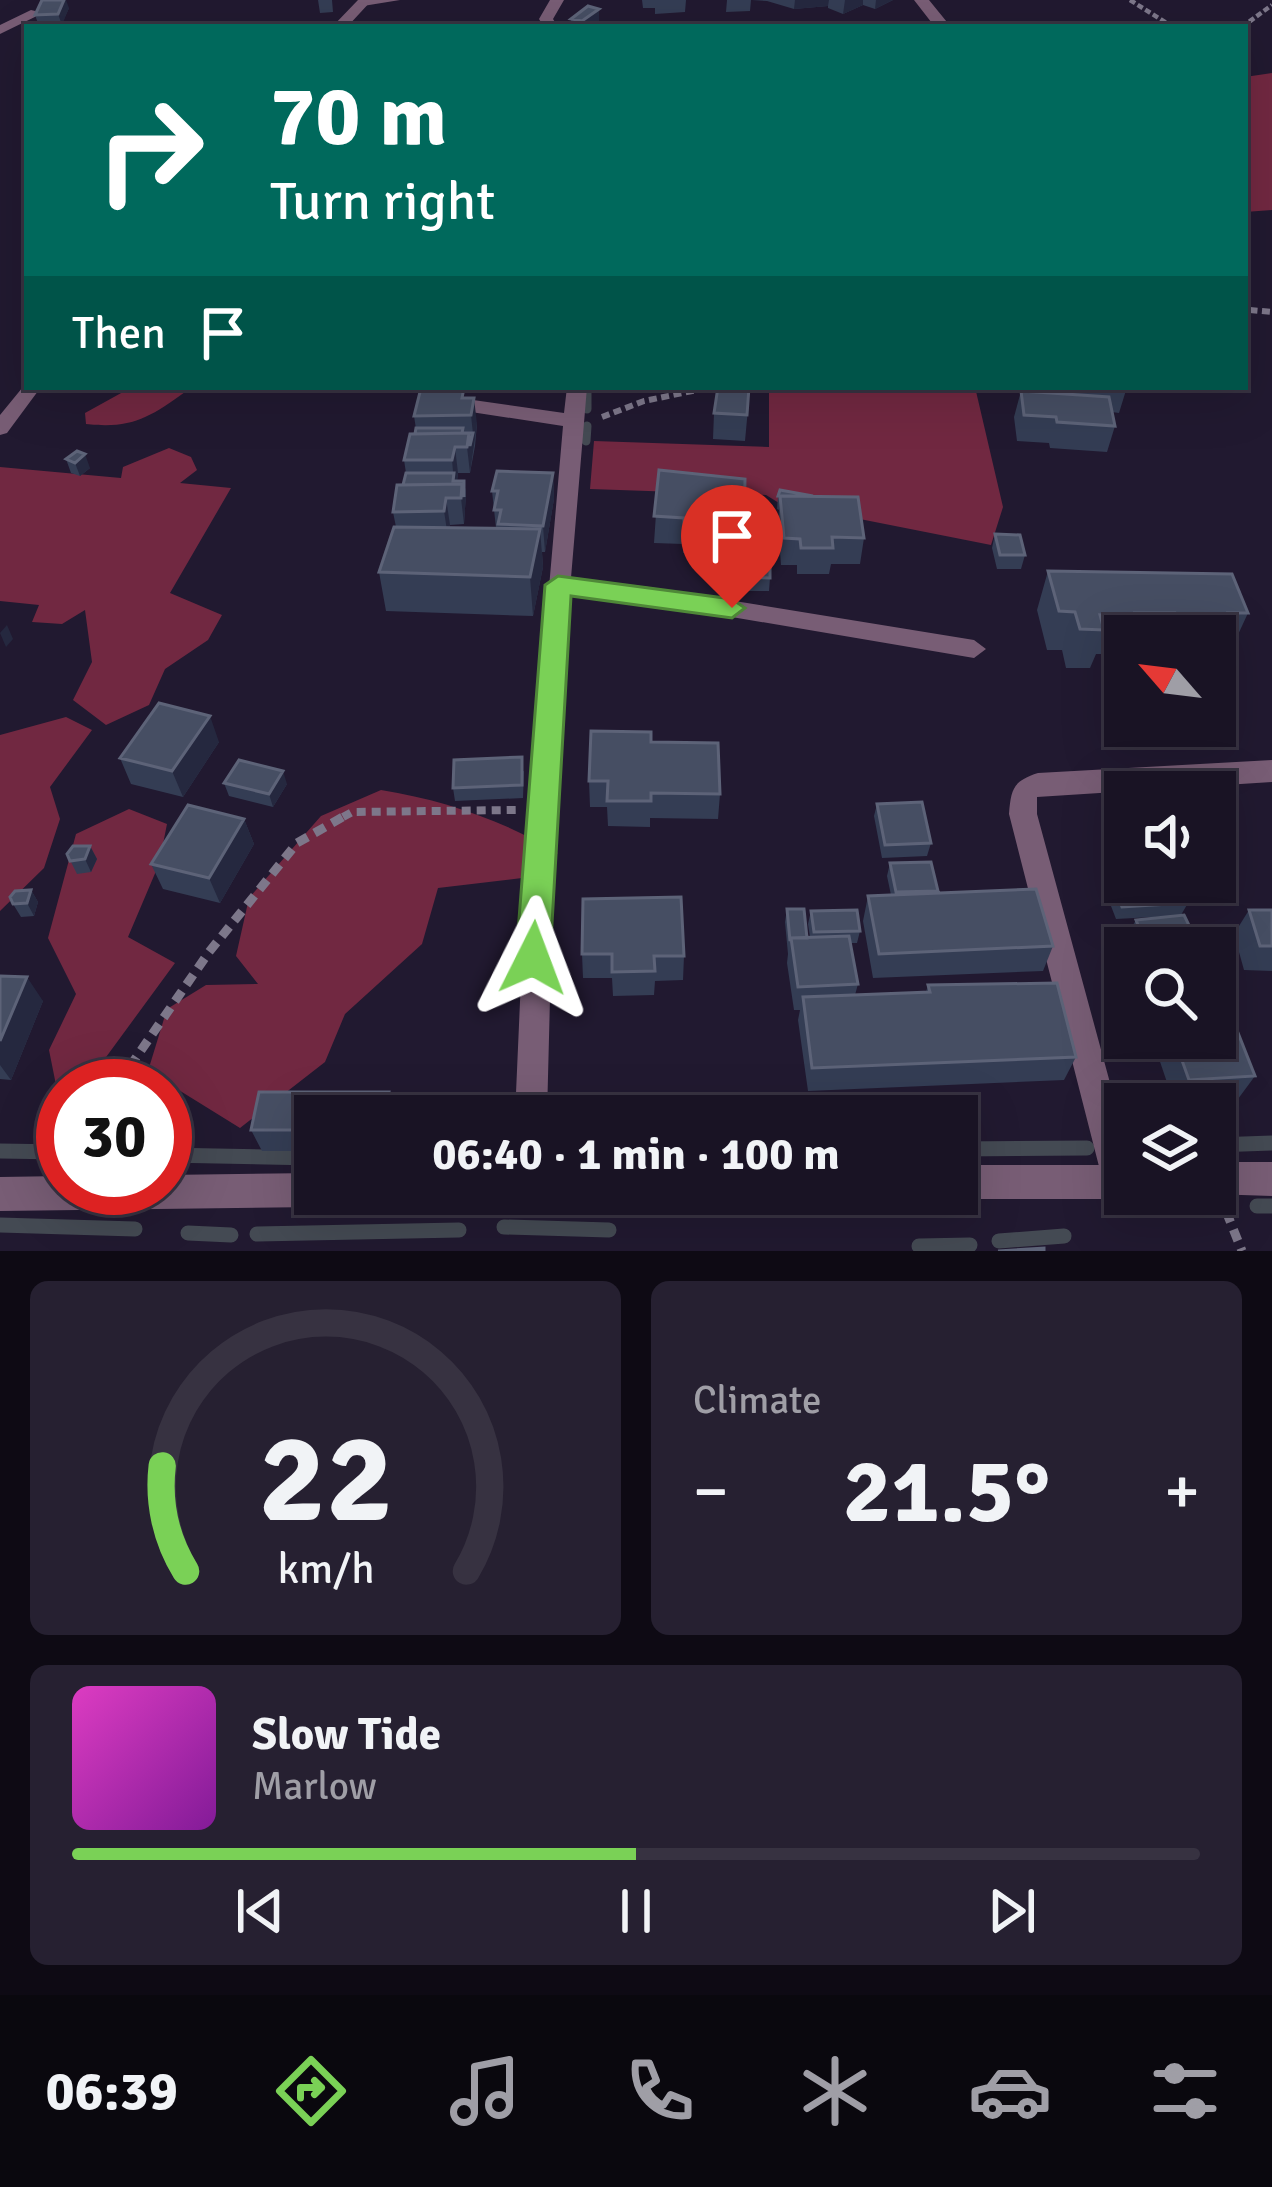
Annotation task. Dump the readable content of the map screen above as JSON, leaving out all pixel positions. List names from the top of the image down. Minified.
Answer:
{"north":"top left","page":{"turn":["70 m","Turn right"],"then":"Then","limit":"30","trip":"06:40 · 1 min · 100 m","tile":"Climate","heat":["−","21.5°","+"],"song":["Slow Tide","Marlow"],"tabs":"06:39","gauge":["22","km/h"]}}
